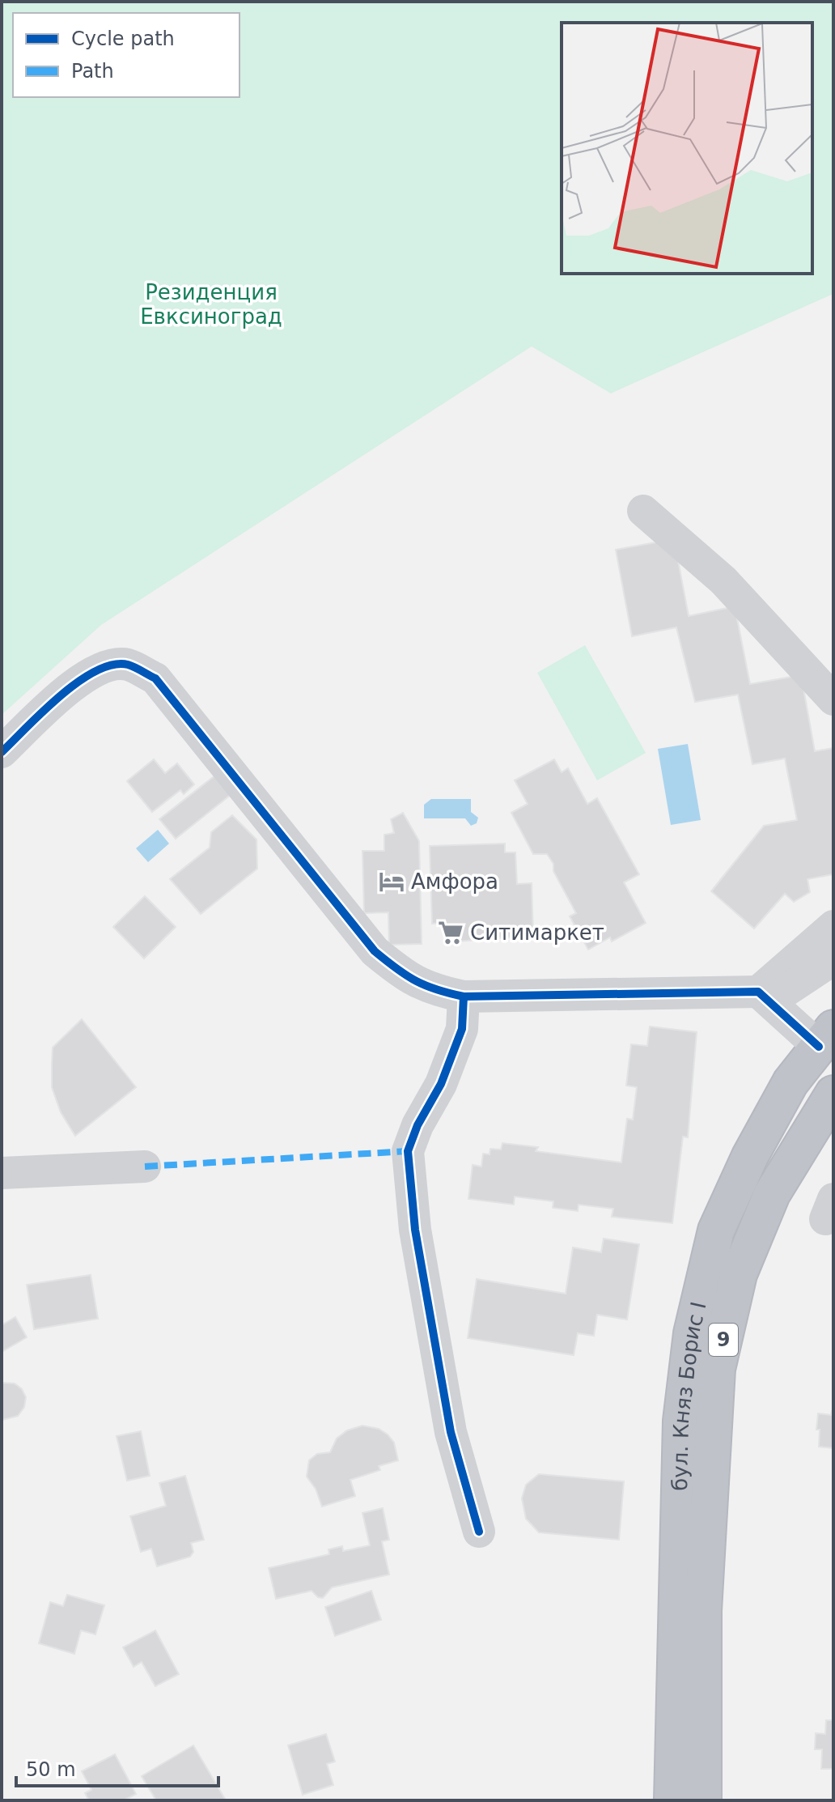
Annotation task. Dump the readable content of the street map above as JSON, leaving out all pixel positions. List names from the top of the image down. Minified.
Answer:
{"streets":{"highway":["9","бул. Княз Борис I"]},"parks":["Резиденция Евксиноград"],"places":{"hotel":["Амфора"],"supermarket":["Ситимаркет"]},"legend":["Cycle path","Path"],"scale_bar":"50 m"}
